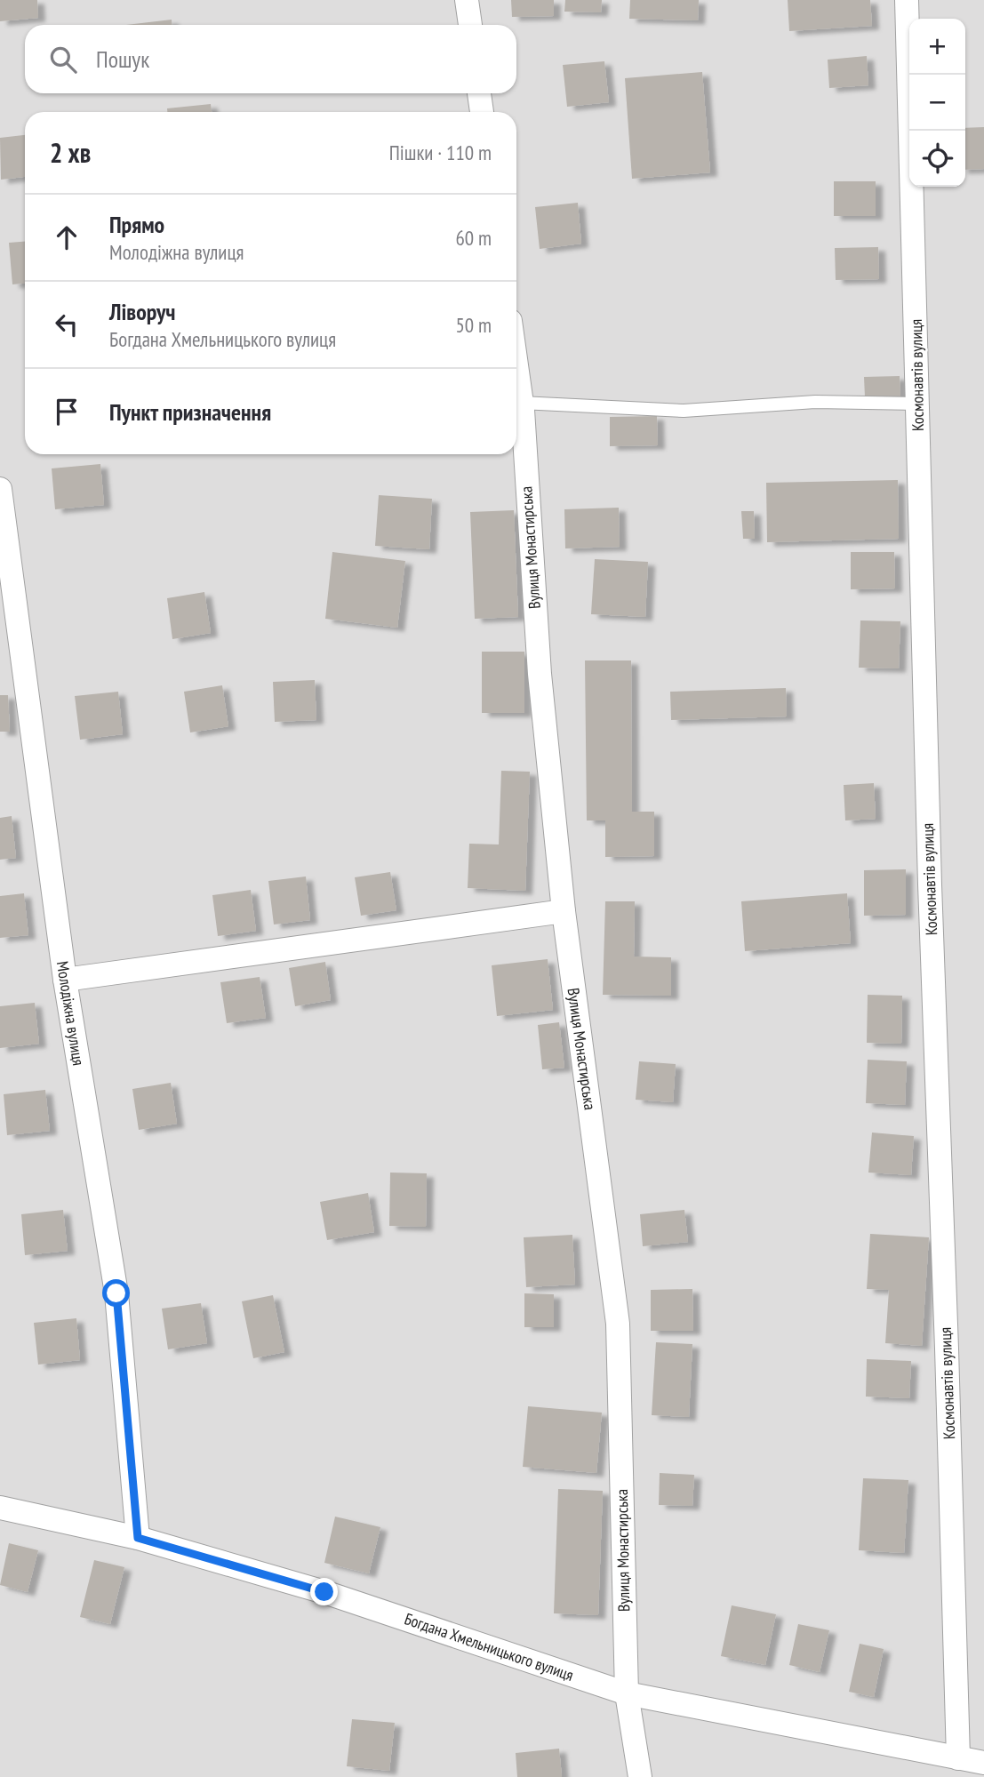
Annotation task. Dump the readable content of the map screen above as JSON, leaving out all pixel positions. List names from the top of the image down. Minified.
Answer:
{"streets":{"street":["Космонавтів вулиця","Вулиця Монастирська","Молодіжна вулиця","Богдана Хмельницького вулиця"]},"crossings":[["Космонавтів вулиця","Богдана Хмельницького вулиця"],["Вулиця Монастирська","Богдана Хмельницького вулиця"],["Молодіжна вулиця","Богдана Хмельницького вулиця"]],"page":{"map_buttons":["+","−"],"search":"Пошук","heading":["2 хв","Пішки · 110 m"],"list":[["Прямо","Молодіжна вулиця","60 m"],["Ліворуч","Богдана Хмельницького вулиця","50 m"],"Пункт призначення"]}}
